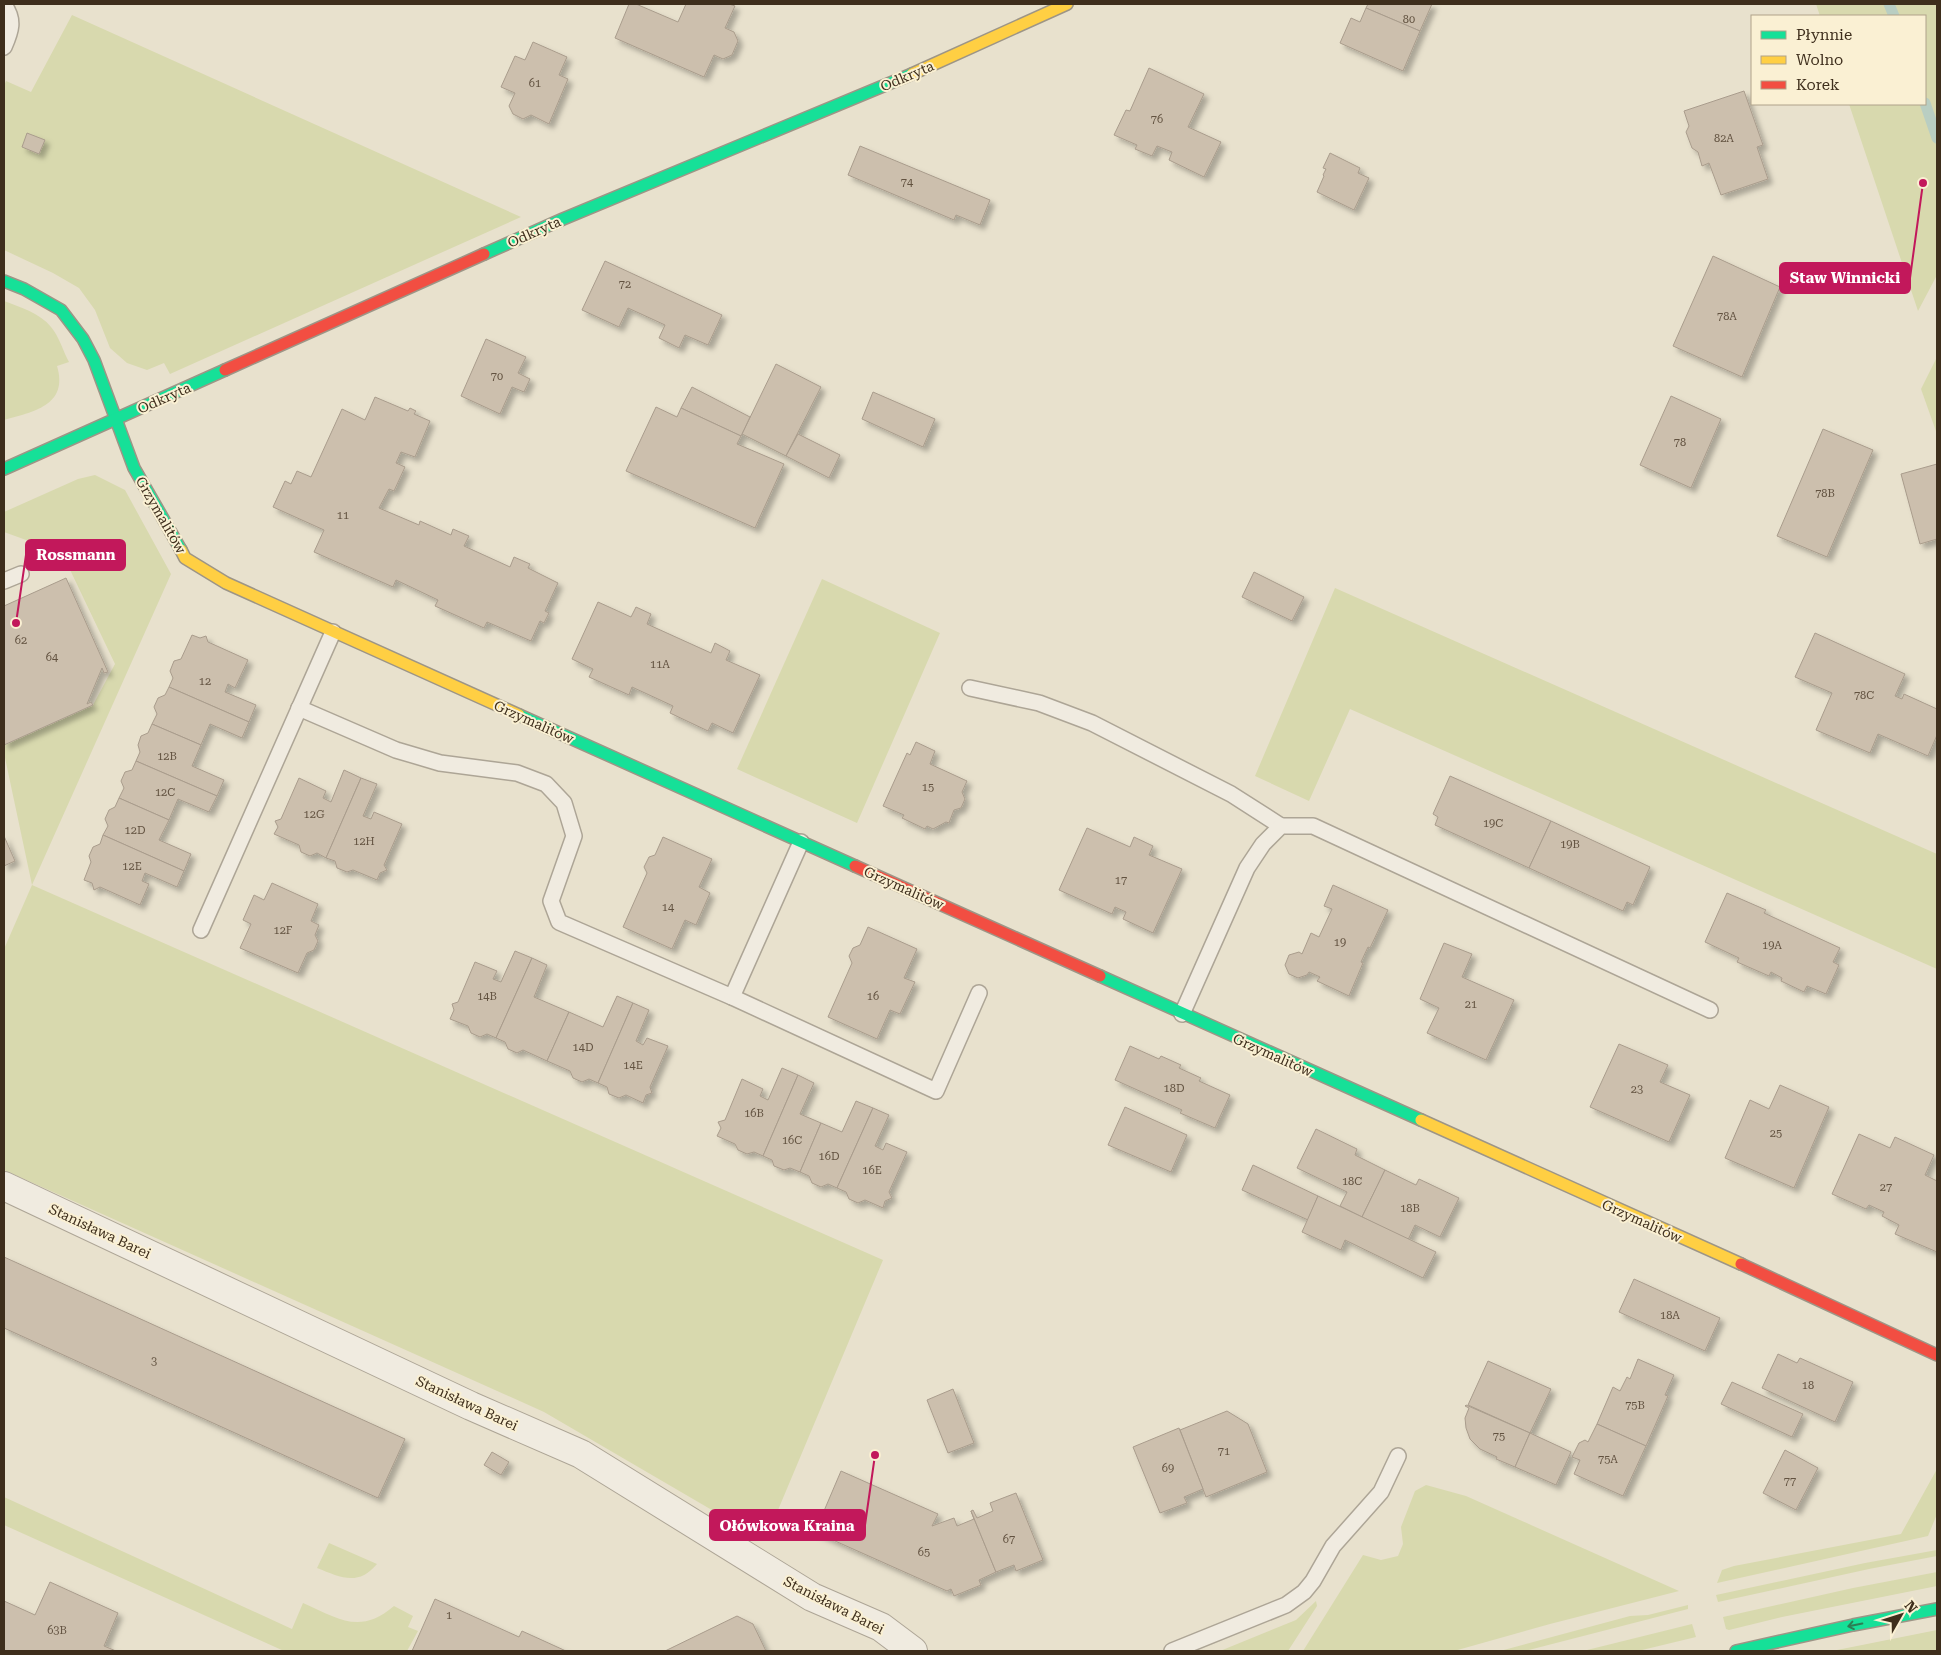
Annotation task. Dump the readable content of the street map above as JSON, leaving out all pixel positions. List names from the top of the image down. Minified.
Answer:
{"streets":{"street":["Odkryta","Grzymalitów","Stanisława Barei"]},"crossings":[["Odkryta","Grzymalitów"]],"places":["Staw Winnicki","Rossmann","Ołówkowa Kraina"],"house_numbers":["80","61","76","82A","74","72","78A","70","78","78B","11","62","64","11A","12","78C","12B","15","12C","12G","19C","12D","12H","19B","12E","17","14","12F","19","19A","14B","16","21","14D","14E","18D","23","16B","25","16C","16D","16E","18C","27","18B","18A","3","18","75B","75","71","75A","69","77","67","65","1","63B"],"legend":["Płynnie","Wolno","Korek"],"north":"top right"}
